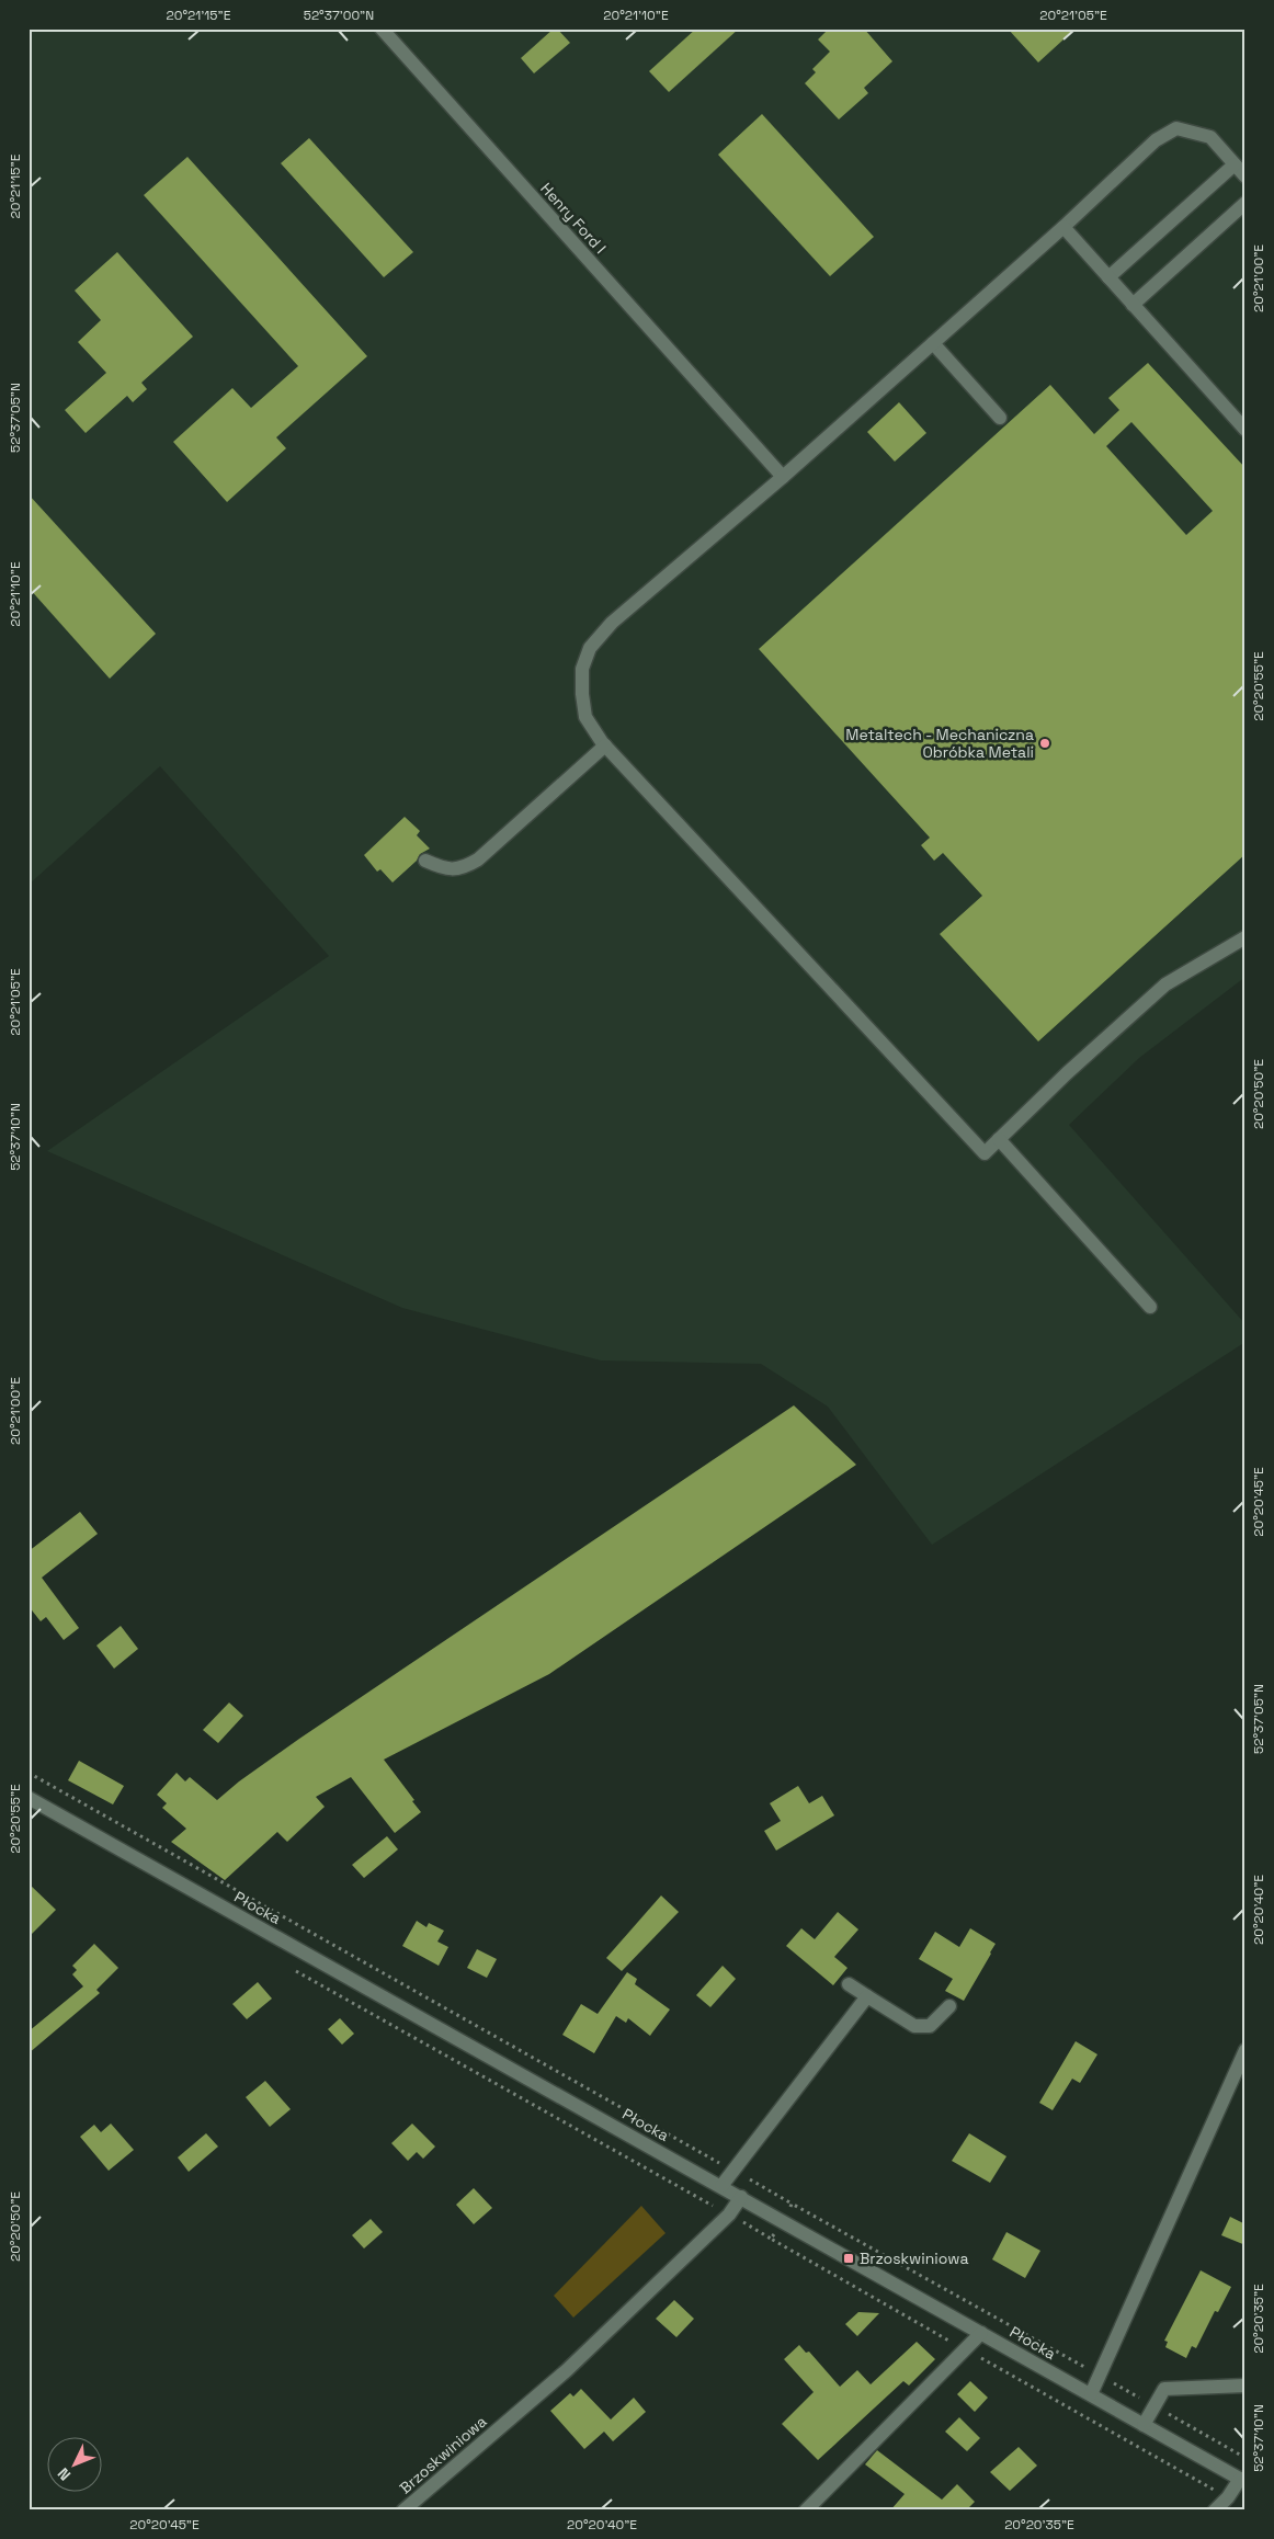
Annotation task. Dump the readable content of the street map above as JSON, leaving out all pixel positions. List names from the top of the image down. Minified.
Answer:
{"streets":{"street":["Henry Ford I","Płocka","Brzoskwiniowa"]},"crossings":[["Płocka","Brzoskwiniowa"]],"places":{"other":["Metaltech - Mechaniczna Obróbka Metali"],"transit":["Brzoskwiniowa"]},"north":"bottom left","coordinates":["20°21'15\"E","52°37'00\"N","20°21'10\"E","20°21'05\"E","20°21'00\"E","52°37'05\"N","20°20'55\"E","20°20'50\"E","52°37'10\"N","20°20'45\"E","20°20'40\"E","20°20'35\"E"]}
